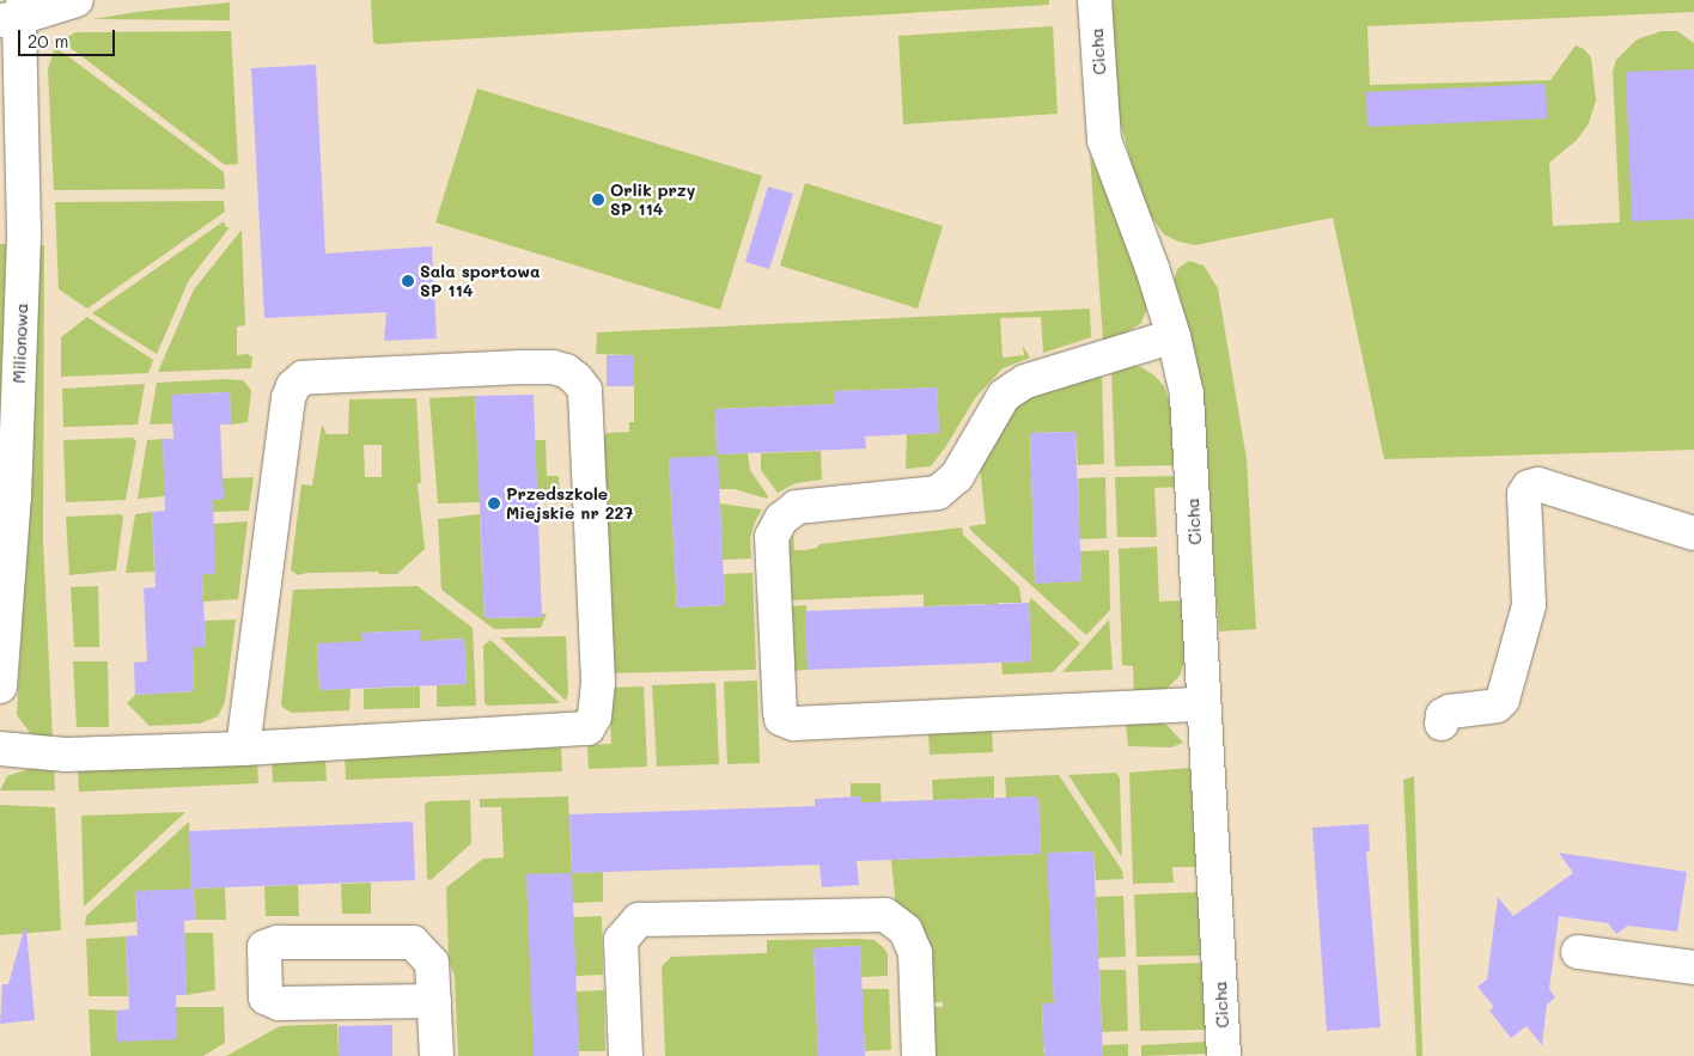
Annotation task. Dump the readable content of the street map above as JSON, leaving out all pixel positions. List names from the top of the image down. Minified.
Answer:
{"streets":{"street":["Cicha","Milionowa"]},"places":["Orlik przy SP 114","Sala sportowa SP 114","Przedszkole Miejskie nr 227"],"scale_bar":"20 m"}
